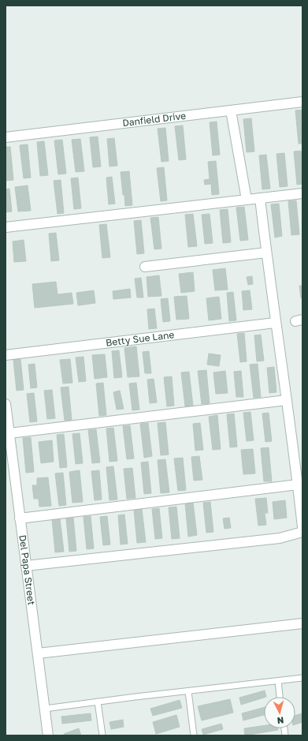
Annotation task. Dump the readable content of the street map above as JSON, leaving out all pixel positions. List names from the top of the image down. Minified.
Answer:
{"streets":{"street":["Danfield Drive","Betty Sue Lane","Del Papa Street"]},"north":"bottom"}
